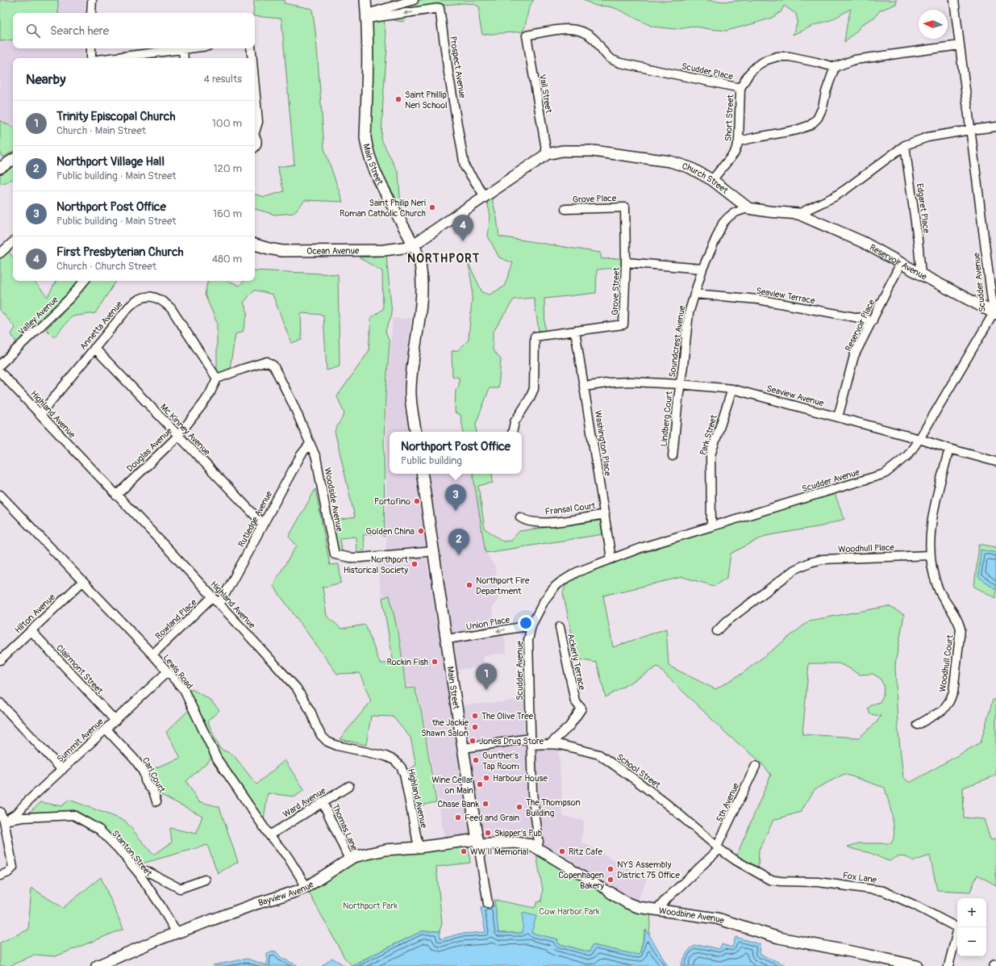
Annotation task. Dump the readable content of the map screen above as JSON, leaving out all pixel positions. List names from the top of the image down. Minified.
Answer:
{"streets":{"main road":["Main Street","Church Street","Ocean Avenue","Reservoir Avenue","Bayview Avenue","Woodbine Avenue"],"street":["Prospect Avenue","Scudder Place","Vail Street","Short Street","Grove Place","Edgaret Place","Scudder Avenue","Grove Street","Seaview Terrace","Valley Avenue","Annetta Avenue","Reservoir Place","Soundcrest Avenue","Seaview Avenue","Highland Avenue","Lindberg Court","Mc Kinney Avenue","Park Street","Washington Place","Douglas Avenue","Woodside Avenue","Fransal Court","Rutledge Avenue","Woodhull Place","Hilton Avenue","Rowland Place","Union Place","Ackerly Terrace","Woodhull Court","Clairmont Street","Lewis Road","Summit Avenue","School Street","Carl Court","Ward Avenue","5th Avenue","Thomas Lane","Stanton Street","Fox Lane"]},"crossings":[["Prospect Avenue","Main Street"],["Prospect Avenue","Church Street"],["Scudder Place","Vail Street"],["Scudder Place","Short Street"],["Vail Street","Church Street"],["Short Street","Church Street"],["Main Street","Church Street"],["Main Street","Ocean Avenue"],["Main Street","Woodside Avenue"],["Main Street","Union Place"],["Main Street","School Street"],["Main Street","Bayview Avenue"],["Main Street","Woodbine Avenue"],["Church Street","Edgaret Place"],["Church Street","Ocean Avenue"],["Church Street","Reservoir Avenue"],["Church Street","Scudder Avenue"],["Church Street","Soundcrest Avenue"],["Grove Place","Grove Street"],["Edgaret Place","Reservoir Avenue"],["Reservoir Avenue","Scudder Avenue"],["Reservoir Avenue","Reservoir Place"],["Scudder Avenue","Seaview Avenue"],["Scudder Avenue","Park Street"],["Scudder Avenue","Washington Place"],["Scudder Avenue","Union Place"],["Scudder Avenue","School Street"],["Scudder Avenue","Woodbine Avenue"],["Grove Street","Washington Place"],["Seaview Terrace","Reservoir Place"],["Seaview Terrace","Soundcrest Avenue"],["Annetta Avenue","Highland Avenue"],["Annetta Avenue","Mc Kinney Avenue"],["Annetta Avenue","Douglas Avenue"],["Annetta Avenue","Woodside Avenue"],["Reservoir Place","Seaview Avenue"],["Soundcrest Avenue","Seaview Avenue"],["Soundcrest Avenue","Lindberg Court"],["Seaview Avenue","Lindberg Court"],["Seaview Avenue","Park Street"],["Seaview Avenue","Washington Place"],["Highland Avenue","Douglas Avenue"],["Highland Avenue","Rutledge Avenue"],["Highland Avenue","Rowland Place"],["Highland Avenue","Bayview Avenue"],["Mc Kinney Avenue","Douglas Avenue"],["Mc Kinney Avenue","Rutledge Avenue"],["Washington Place","Fransal Court"],["Douglas Avenue","Woodside Avenue"],["Woodside Avenue","Rutledge Avenue"],["Woodhull Place","Woodhull Court"],["Hilton Avenue","Clairmont Street"],["Hilton Avenue","Lewis Road"],["Rowland Place","Lewis Road"],["Ackerly Terrace","School Street"],["Clairmont Street","Summit Avenue"],["Lewis Road","Summit Avenue"],["Lewis Road","Ward Avenue"],["Lewis Road","Bayview Avenue"],["Summit Avenue","Carl Court"],["Summit Avenue","Stanton Street"],["School Street","5th Avenue"],["School Street","Fox Lane"],["Ward Avenue","Thomas Lane"],["5th Avenue","Fox Lane"],["5th Avenue","Woodbine Avenue"],["Thomas Lane","Bayview Avenue"],["Stanton Street","Bayview Avenue"],["Bayview Avenue","Woodbine Avenue"]],"one_way":["Union Place"],"districts":["NORTHPORT"],"parks":["Northport Park","Cow Harbor Park"],"places":["Saint Phillip Neri School","Saint Philip Neri Roman Catholic Church","Portofino","Golden China","Northport Historical Society","Northport Fire Department","Rockin Fish","The Olive Tree","the Jackie Shawn Salon","Jones Drug Store","Gunther's Tap Room","Harbour House","Wine Cellar on Main","Chase Bank","The Thompson Building","Feed and Grain","Skipper's Pub","WW II Memorial","Ritz Cafe","NYS Assembly District 75 Office","Copenhagen Bakery"],"north":"left","page":{"search":"Search here","heading":["Nearby","4 results"],"list":[{"mark":"1","name":"Trinity Episcopal Church","note":"Church · Main Street","value":"100 m"},{"mark":"2","name":"Northport Village Hall","note":"Public building · Main Street","value":"120 m"},{"mark":"3","name":"Northport Post Office","note":"Public building · Main Street","value":"160 m"},{"mark":"4","name":"First Presbyterian Church","note":"Church · Church Street","value":"480 m"}],"pins":["4","3","2","1"],"popup":["Northport Post Office","Public building"],"map_buttons":["+","−"]}}
